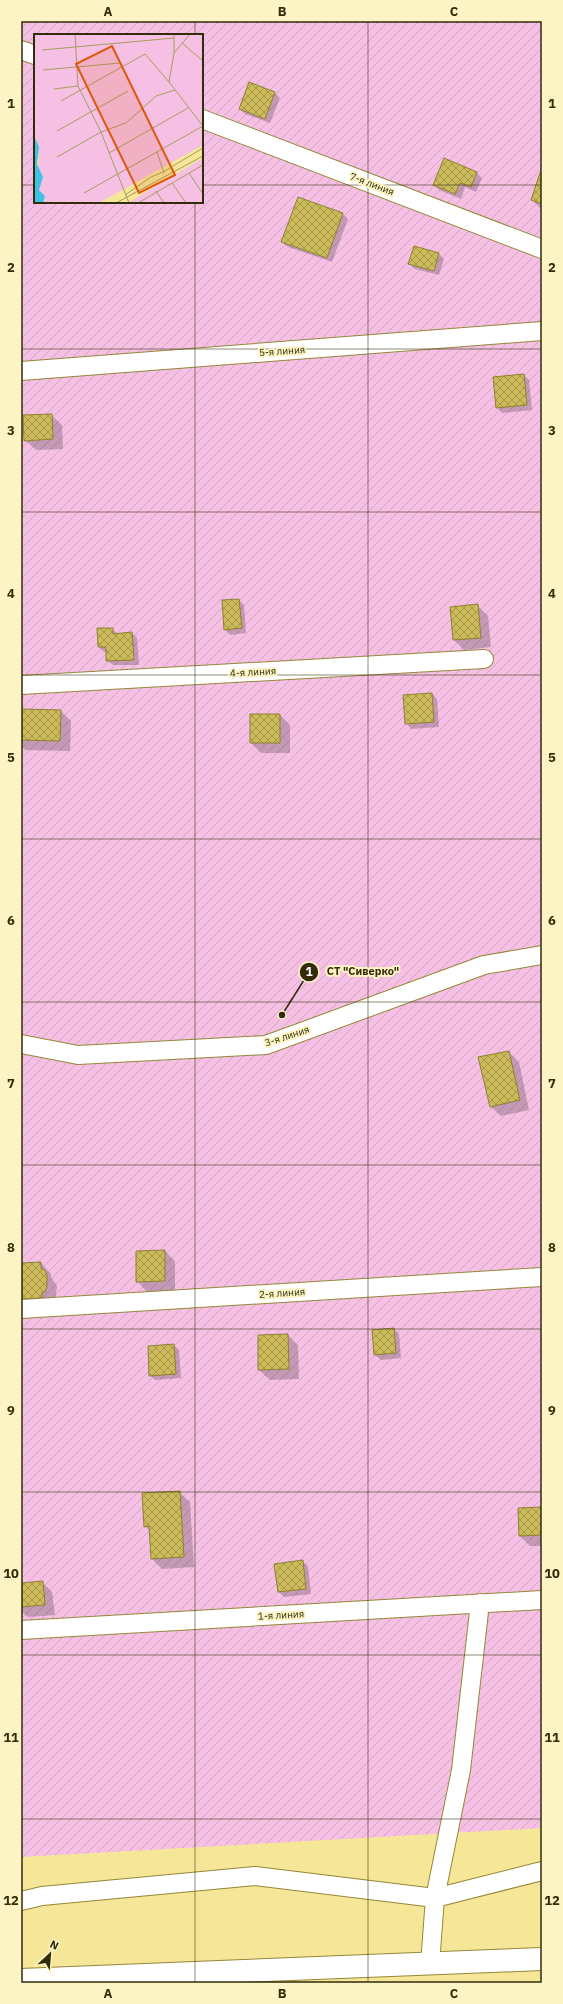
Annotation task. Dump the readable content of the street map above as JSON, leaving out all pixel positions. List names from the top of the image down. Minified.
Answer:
{"streets":{"lane":["7-я линия","5-я линия","4-я линия","3-я линия","2-я линия","1-я линия"]},"places":["СТ \"Сиверко\""],"north":"top right","grid":{"columns":["A","B","C"],"rows":["1","2","3","4","5","6","7","8","9","10","11","12"]}}
